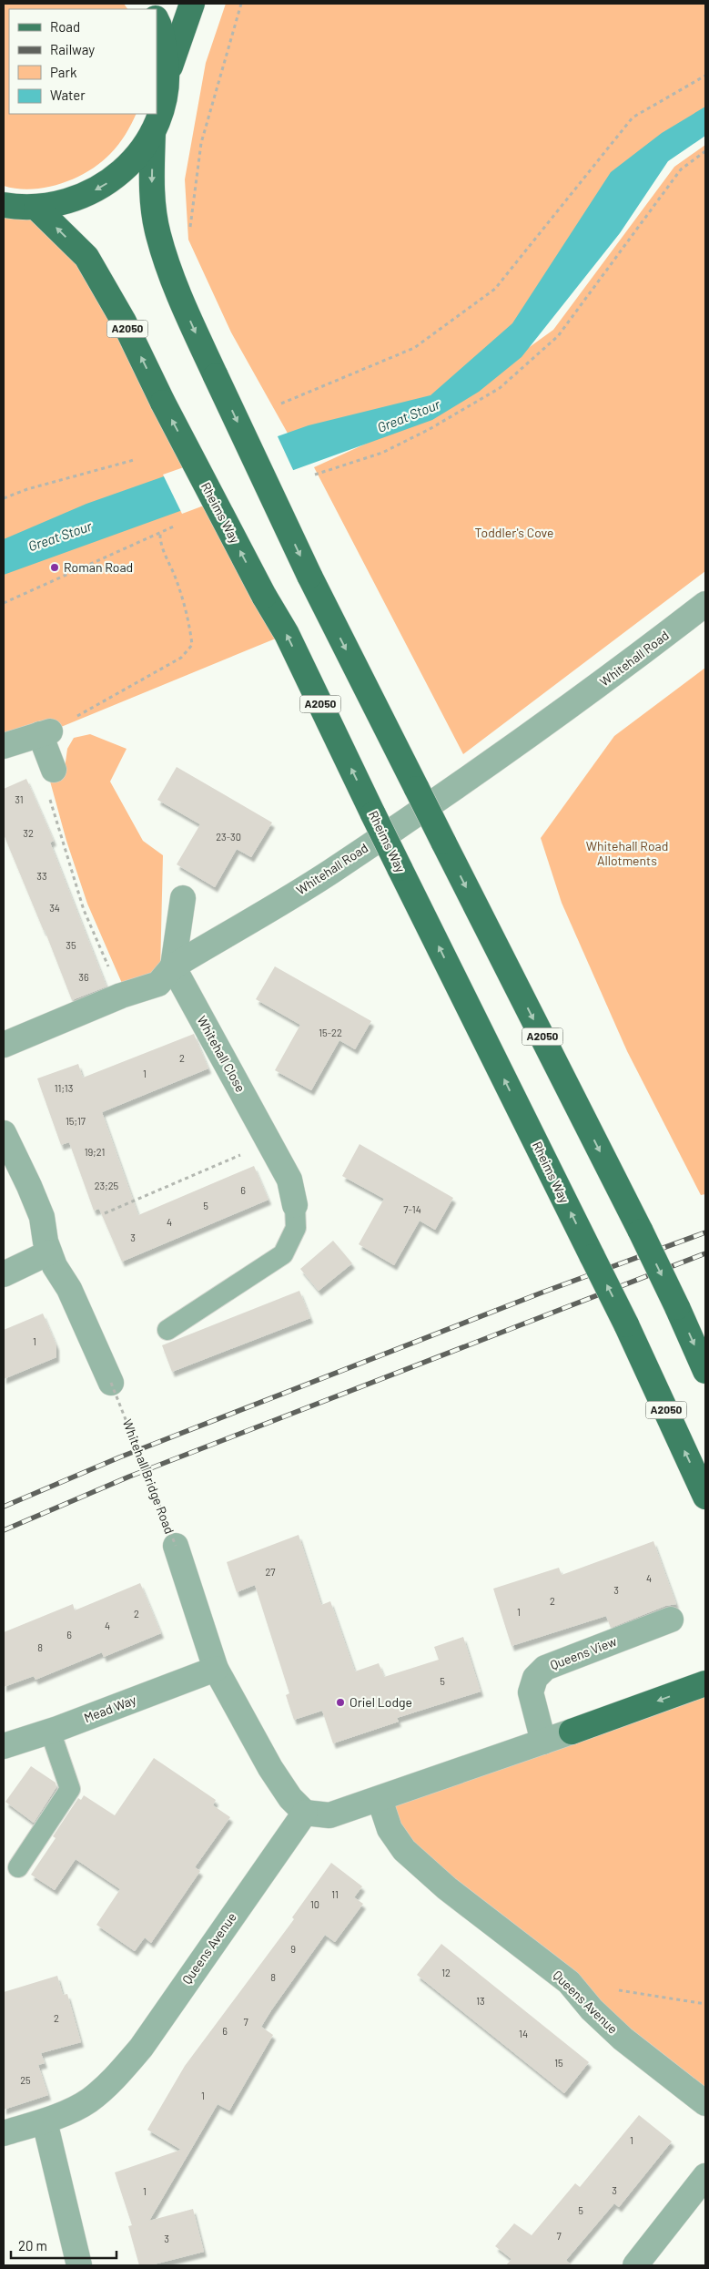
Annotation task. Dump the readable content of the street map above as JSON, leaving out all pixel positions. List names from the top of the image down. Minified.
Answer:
{"streets":{"main road":["A2050","Rheims Way"],"street":["Whitehall Road","Whitehall Close","Whitehall Bridge Road","Queens View","Mead Way","Queens Avenue"]},"crossings":[["Whitehall Road","Whitehall Close"],["Whitehall Bridge Road","Mead Way"],["Whitehall Bridge Road","Queens Avenue"]],"water":["Great Stour"],"parks":["Toddler's Cove","Whitehall Road Allotments"],"places":["Roman Road","Oriel Lodge"],"house_numbers":["31","32","23-30","33","34","35","36","15-22","2","1","11;13","15;17","19;21","23;25","6","5","7-14","4","3","1","27","4","3","2","1","2","4","6","8","5","11","10","9","12","8","13","2","7","6","14","15","25","1","1","3","1","5","7","3"],"legend":["Road","Railway","Park","Water"],"scale_bar":"20 m"}
